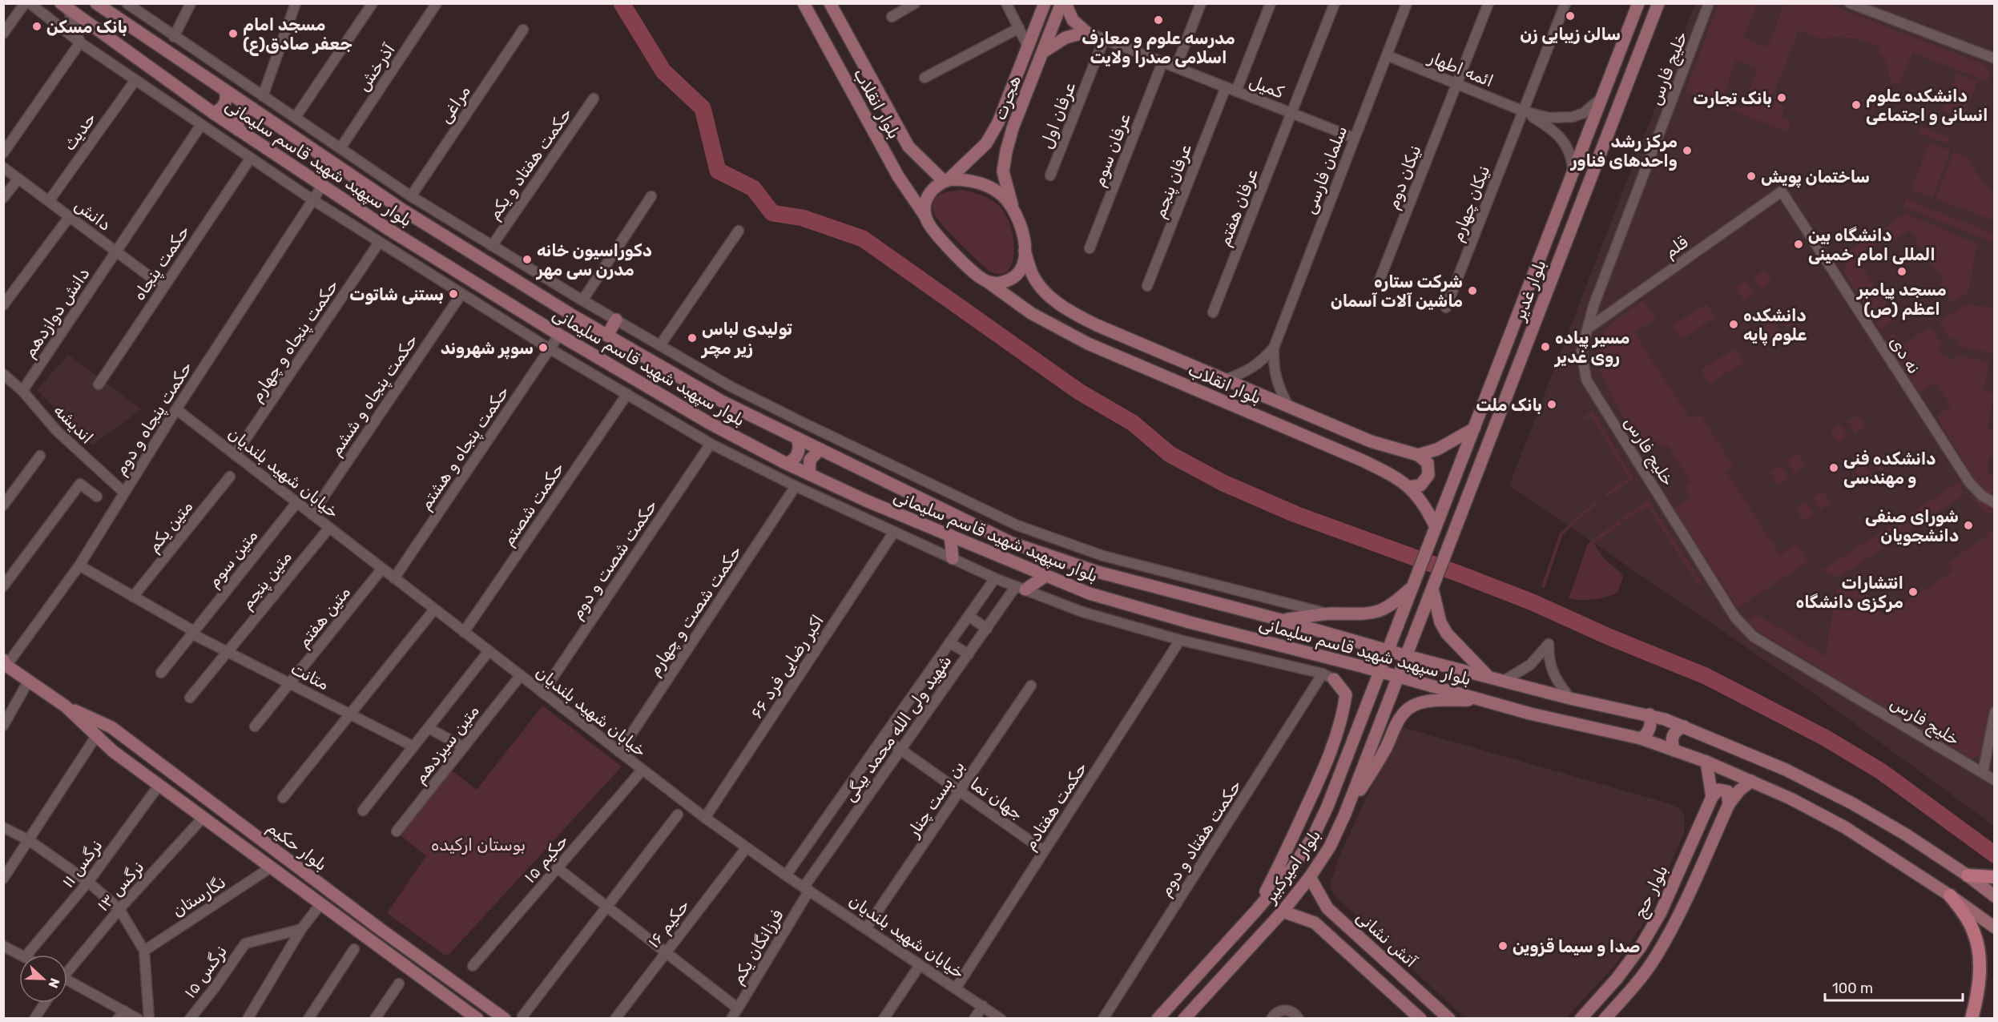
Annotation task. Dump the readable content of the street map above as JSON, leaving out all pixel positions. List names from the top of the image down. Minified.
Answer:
{"streets":{"main road":["هجرت","بلوار انقلاب","بلوار سپهبد شهید قاسم سلیمانی","بلوار غدیر","بلوار حکیم","بلوار امیرکبیر","بلوار حج","آتش نشانی"],"street":["آذرخش","خلیج فارس","ائمه اطهار","کمیل","مراغی","عرفان اول","حدیث","عرفان سوم","حکمت هفتاد و یکم","سلمان فارسی","نیکان دوم","عرفان پنجم","نیکان چهارم","عرفان هفتم","دانش","قلم","حکمت پنجاه","دانش دوازدهم","حکمت پنجاه و چهارم","نه دی","حکمت پنجاه و ششم","حکمت پنجاه و دوم","اندیشه","حکمت پنجاه و هشتم","خیابان شهید بلندیان","حکمت شصتم","متین یکم","متین سوم","حکمت شصت و دوم","متین پنجم","حکمت شصت و چهارم","متین هفتم","۶۶ اکبر رضایی فرد","متانت","شهید ولی الله محمد بیگی","متین سیزدهم","بن بست چنار","جهان نما","حکمت هفتادم","حکمت هفتاد و دوم","حکیم ۱۵","نرگس ۱۱","نرگس ۱۳","نگارستان","حکیم ۱۶","فرزانگان یکم","نرگس ۱۵"]},"crossings":[["خلیج فارس","قلم"],["ائمه اطهار","سلمان فارسی"],["ائمه اطهار","نیکان دوم"],["ائمه اطهار","نیکان چهارم"],["ائمه اطهار","بلوار غدیر"],["کمیل","عرفان اول"],["کمیل","عرفان سوم"],["کمیل","سلمان فارسی"],["کمیل","عرفان پنجم"],["کمیل","عرفان هفتم"],["هجرت","بلوار انقلاب"],["بلوار انقلاب","سلمان فارسی"],["بلوار انقلاب","بلوار غدیر"],["حدیث","دانش"],["بلوار سپهبد شهید قاسم سلیمانی","بلوار غدیر"],["بلوار سپهبد شهید قاسم سلیمانی","حکمت پنجاه و دوم"],["بلوار سپهبد شهید قاسم سلیمانی","حکمت پنجاه و هشتم"],["بلوار سپهبد شهید قاسم سلیمانی","بلوار امیرکبیر"],["بلوار سپهبد شهید قاسم سلیمانی","بلوار حج"],["دانش","حکمت پنجاه"],["دانش","دانش دوازدهم"],["قلم","نه دی"],["بلوار غدیر","بلوار امیرکبیر"],["دانش دوازدهم","اندیشه"],["حکمت پنجاه و چهارم","خیابان شهید بلندیان"],["حکمت پنجاه و ششم","خیابان شهید بلندیان"],["حکمت پنجاه و دوم","اندیشه"],["حکمت پنجاه و دوم","خیابان شهید بلندیان"],["حکمت پنجاه و دوم","متانت"],["حکمت پنجاه و دوم","بلوار حکیم"],["حکمت پنجاه و هشتم","خیابان شهید بلندیان"],["خیابان شهید بلندیان","حکمت شصتم"],["خیابان شهید بلندیان","متین سوم"],["خیابان شهید بلندیان","حکمت شصت و دوم"],["خیابان شهید بلندیان","متین پنجم"],["خیابان شهید بلندیان","حکمت شصت و چهارم"],["خیابان شهید بلندیان","متین هفتم"],["خیابان شهید بلندیان","۶۶ اکبر رضایی فرد"],["خیابان شهید بلندیان","شهید ولی الله محمد بیگی"],["خیابان شهید بلندیان","متین سیزدهم"],["خیابان شهید بلندیان","بن بست چنار"],["خیابان شهید بلندیان","حکمت هفتادم"],["خیابان شهید بلندیان","حکیم ۱۵"],["خیابان شهید بلندیان","حکیم ۱۶"],["خیابان شهید بلندیان","فرزانگان یکم"],["متین یکم","متانت"],["متین سوم","متانت"],["متین پنجم","متانت"],["متین هفتم","متانت"],["شهید ولی الله محمد بیگی","جهان نما"],["شهید ولی الله محمد بیگی","فرزانگان یکم"],["بن بست چنار","جهان نما"],["جهان نما","حکمت هفتادم"],["حکمت هفتاد و دوم","بلوار امیرکبیر"],["بلوار حکیم","نرگس ۱۱"],["بلوار حکیم","نرگس ۱۳"],["بلوار حکیم","نگارستان"],["بلوار امیرکبیر","آتش نشانی"]],"parks":["بوستان ارکیده"],"places":["سالن زیبایی زن","مدرسه علوم و معارف اسلامی صدرا ولایت","بانک مسکن","مسجد امام جعفر صادق(ع)","بانک تجارت","دانشکده علوم انسانی و اجتماعی","مرکز رشد واحدهای فناور","ساختمان پویش","دانشگاه بین المللی امام خمینی","دکوراسیون خانه مدرن سی مهر","مسجد پیامبر اعظم (ص)","شرکت ستاره ماشین آلات آسمان","بستنی شاتوت","دانشکده علوم پایه","تولیدی لباس زیر مچر","مسیر پیاده روی غدیر","سوپر شهروند","بانک ملت","دانشکده فنی و مهندسی","شورای صنفی دانشجویان","انتشارات مرکزی دانشگاه","صدا و سیما قزوین"],"scale_bar":"100 m","north":"right"}
